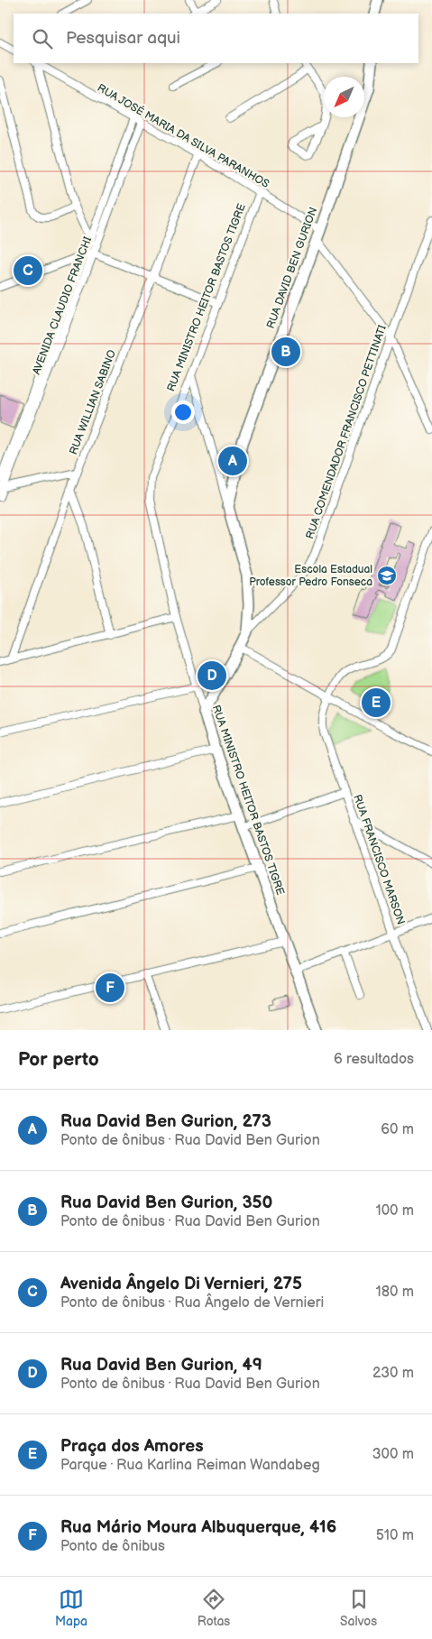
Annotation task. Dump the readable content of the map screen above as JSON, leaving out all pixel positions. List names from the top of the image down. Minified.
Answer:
{"streets":{"street":["RUA JOSÉ MARIA DA SILVA PARANHOS","RUA DAVID BEN GURION","RUA MINISTRO HEITOR BASTOS TIGRE","AVENIDA CLAUDIO FRANCHI","RUA WILLIAN SABINO","RUA COMENDADOR FRANCISCO PETTINATI","RUA FRANCISCO MARSON"]},"crossings":[["RUA JOSÉ MARIA DA SILVA PARANHOS","RUA DAVID BEN GURION"],["RUA JOSÉ MARIA DA SILVA PARANHOS","RUA MINISTRO HEITOR BASTOS TIGRE"],["RUA JOSÉ MARIA DA SILVA PARANHOS","AVENIDA CLAUDIO FRANCHI"],["RUA JOSÉ MARIA DA SILVA PARANHOS","RUA WILLIAN SABINO"],["RUA DAVID BEN GURION","RUA MINISTRO HEITOR BASTOS TIGRE"],["RUA DAVID BEN GURION","RUA COMENDADOR FRANCISCO PETTINATI"]],"places":{"school or university":["Escola Estadual Professor Pedro Fonseca"]},"north":"bottom left","page":{"search":"Pesquisar aqui","pins":["C","B","A","D","E","F"],"heading":["Por perto","6 resultados"],"list":[{"mark":"A","name":"Rua David Ben Gurion, 273","note":"Ponto de ônibus · Rua David Ben Gurion","value":"60 m"},{"mark":"B","name":"Rua David Ben Gurion, 350","note":"Ponto de ônibus · Rua David Ben Gurion","value":"100 m"},{"mark":"C","name":"Avenida Ângelo Di Vernieri, 275","note":"Ponto de ônibus · Rua Ângelo de Vernieri","value":"180 m"},{"mark":"D","name":"Rua David Ben Gurion, 49","note":"Ponto de ônibus · Rua David Ben Gurion","value":"230 m"},{"mark":"E","name":"Praça dos Amores","note":"Parque · Rua Karlina Reiman Wandabeg","value":"300 m"},{"mark":"F","name":"Rua Mário Moura Albuquerque, 416","note":"Ponto de ônibus","value":"510 m"}],"nav":["Mapa","Rotas","Salvos"]}}
